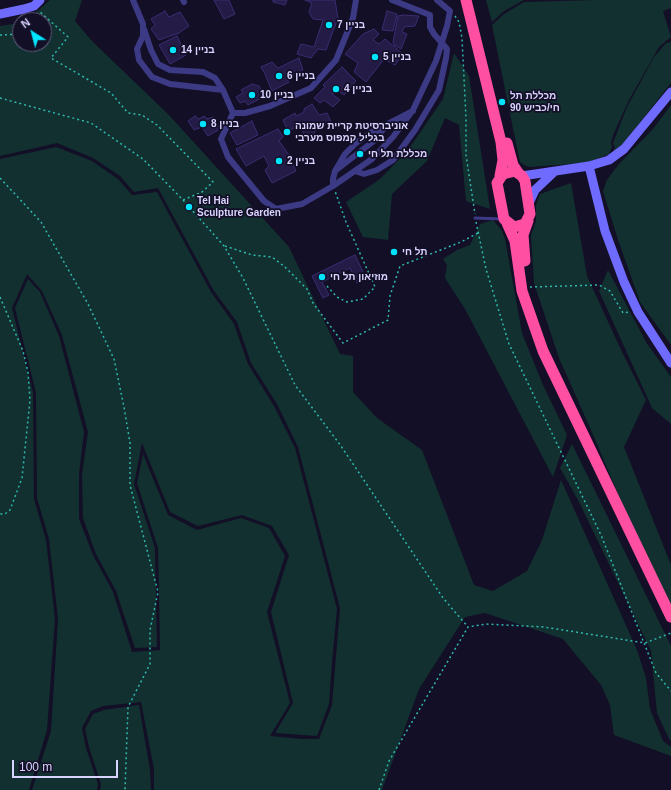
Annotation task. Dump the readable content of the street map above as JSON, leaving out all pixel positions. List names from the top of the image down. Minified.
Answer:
{"places":["בניין 7","בניין 14","בניין 5","בניין 6","בניין 4","בניין 10","מכללת תל חי/כביש 90","בניין 8","אוניברסיטת קריית שמונה בגליל קמפוס מערבי","מכללת תל חי","בניין 2","Tel Hai Sculpture Garden","תל חי","מוזיאון תל חי"],"scale_bar":"100 m","north":"top left"}
